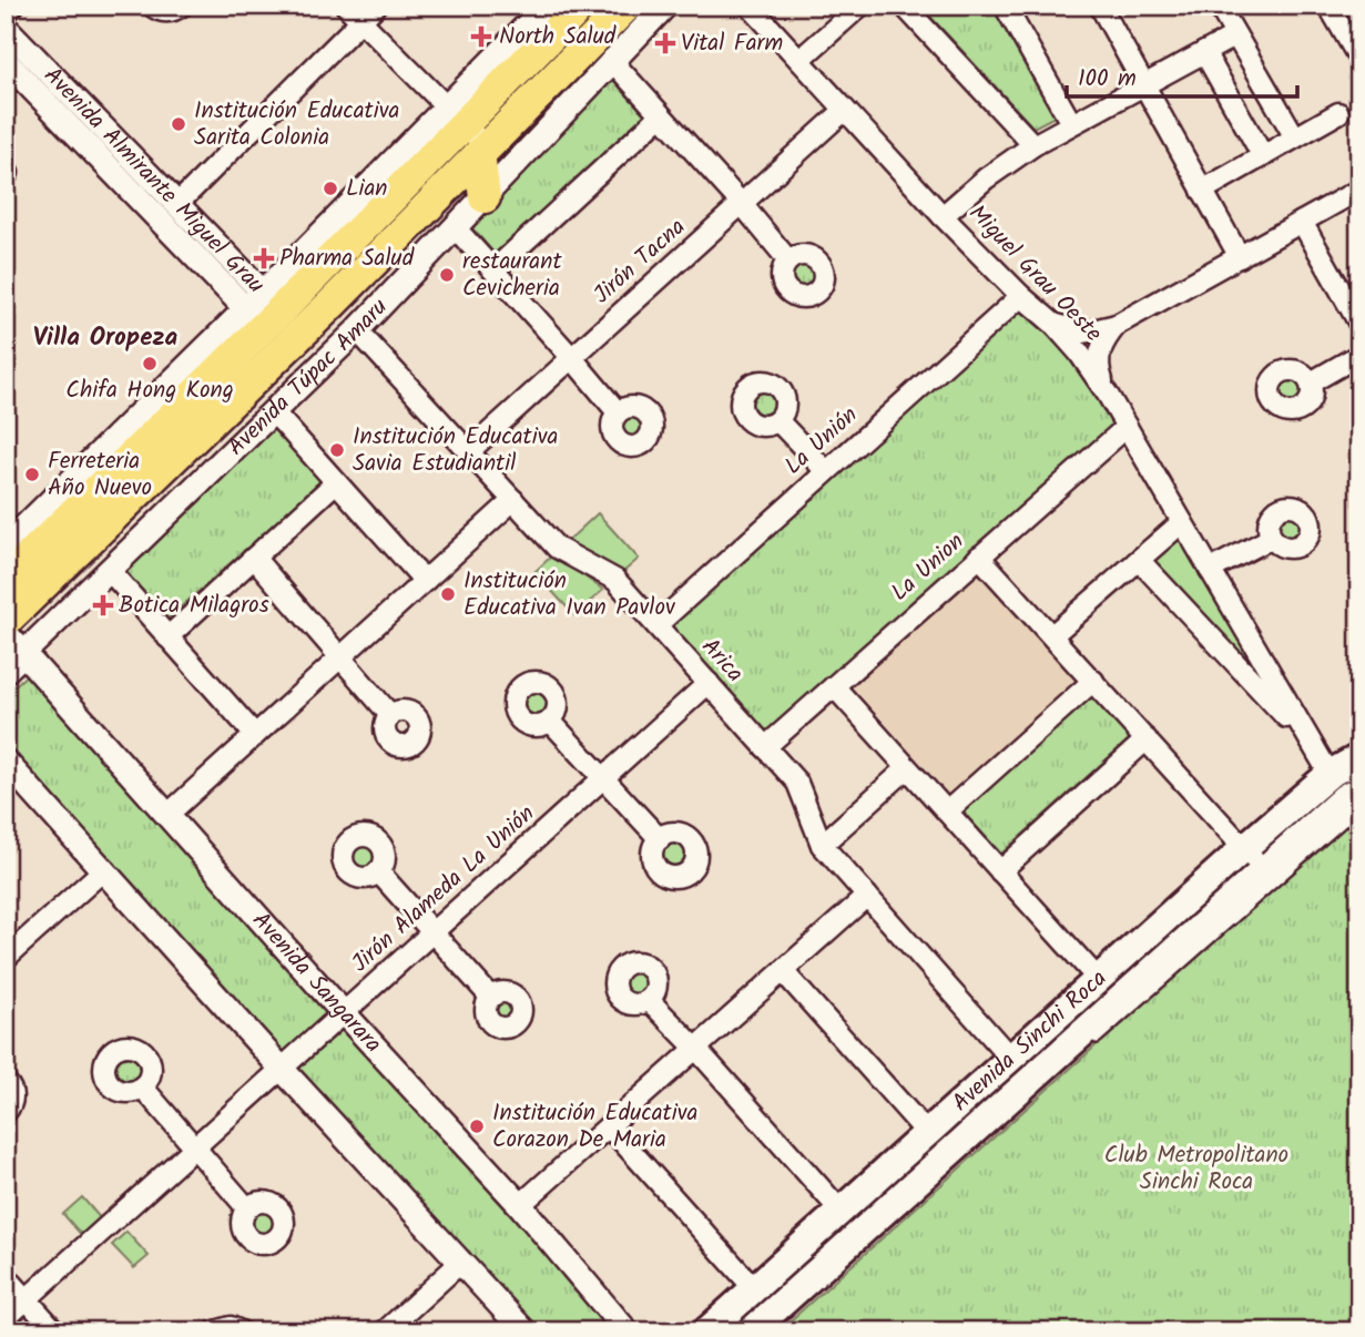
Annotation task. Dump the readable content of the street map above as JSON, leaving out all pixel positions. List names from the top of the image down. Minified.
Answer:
{"streets":{"highway":["Avenida Túpac Amaru"],"main road":["Avenida Sinchi Roca"],"street":["Avenida Almirante Miguel Grau","Jirón Tacna","Miguel Grau Oeste","La Unión","La Union","Arica","Jirón Alameda La Unión","Avenida Sangarara"]},"crossings":[["Avenida Almirante Miguel Grau","Avenida Túpac Amaru"],["Jirón Tacna","Miguel Grau Oeste"],["Jirón Tacna","Arica"],["Miguel Grau Oeste","La Unión"],["Miguel Grau Oeste","La Union"],["Miguel Grau Oeste","Avenida Sinchi Roca"],["Avenida Túpac Amaru","Arica"],["Avenida Túpac Amaru","Avenida Sangarara"],["La Unión","Arica"],["La Union","Arica"],["Arica","Jirón Alameda La Unión"],["Arica","Avenida Sinchi Roca"],["Jirón Alameda La Unión","Avenida Sangarara"]],"districts":["Villa Oropeza"],"parks":["Club Metropolitano Sinchi Roca"],"places":{"health":["North Salud","Vital Farm","Pharma Salud","Botica Milagros"],"other":["Institución Educativa Sarita Colonia","Lian","restaurant Cevicheria","Chifa Hong Kong","Institución Educativa Savia Estudiantil","Ferreteria Año Nuevo","Institución Educativa Ivan Pavlov","Institución Educativa Corazon De Maria"]},"scale_bar":"100 m"}
